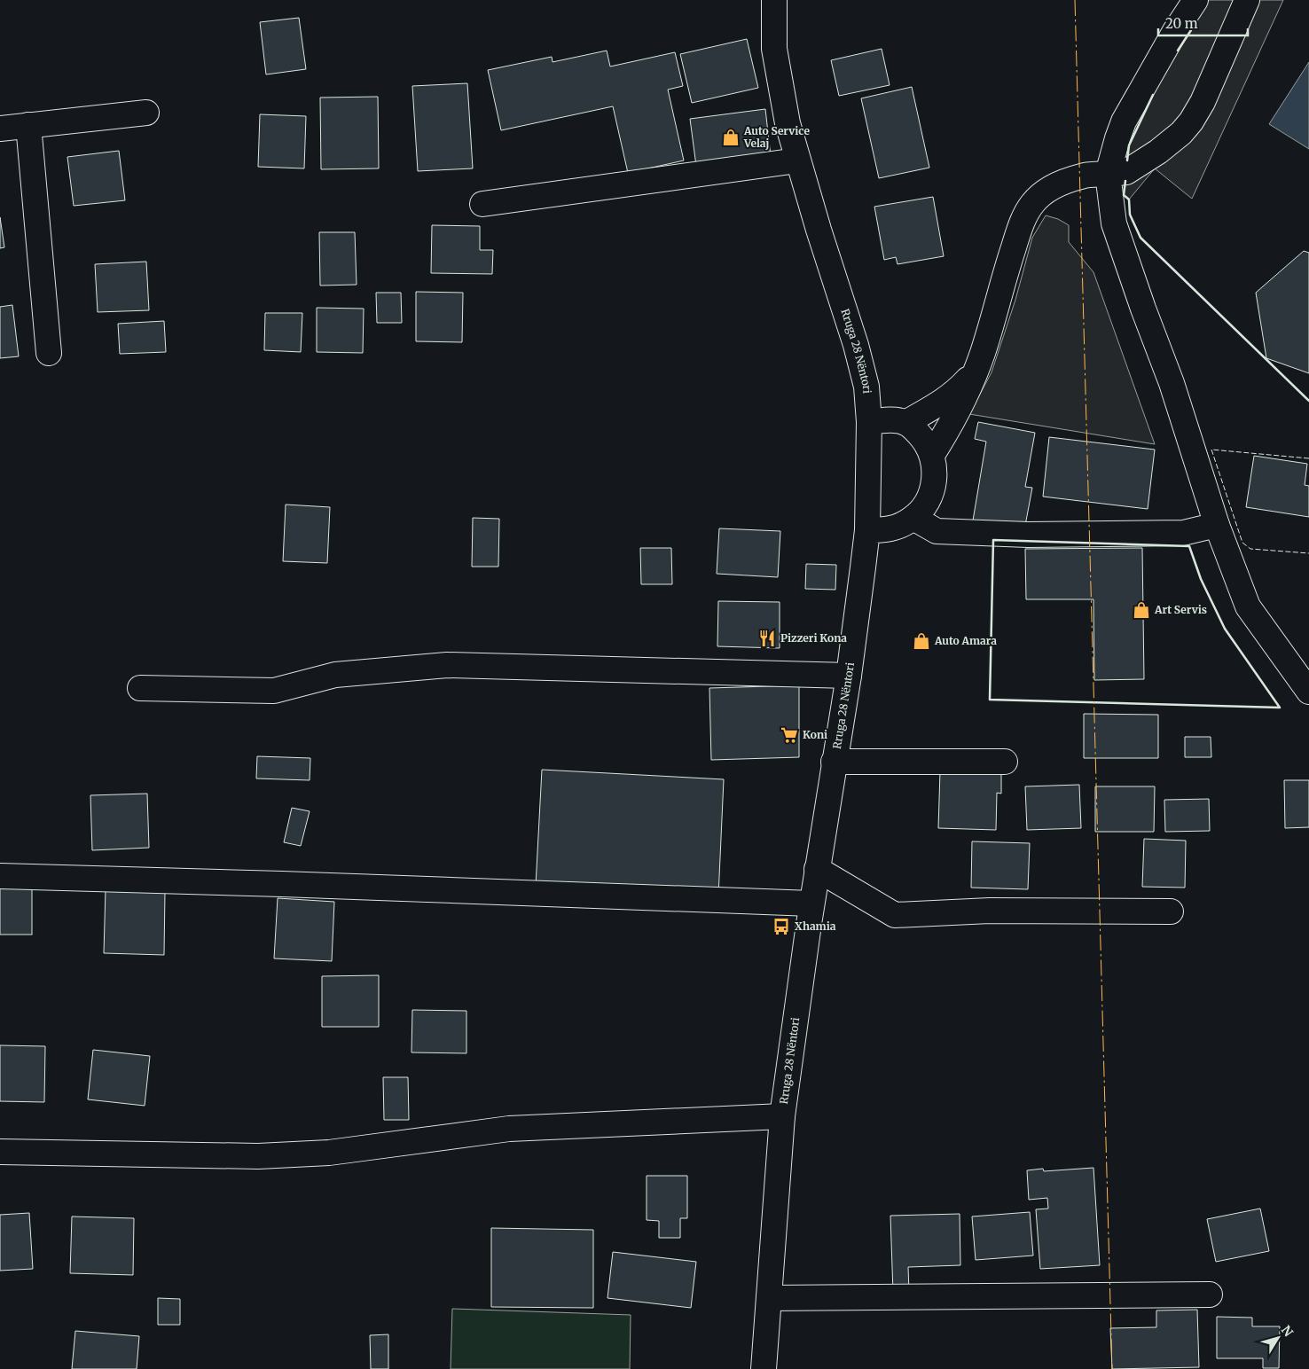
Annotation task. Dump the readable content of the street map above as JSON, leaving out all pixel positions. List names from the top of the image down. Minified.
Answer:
{"streets":{"main road":["Rruga 28 Nëntori"]},"places":{"shop":["Auto Service Velaj","Art Servis","Auto Amara"],"restaurant":["Pizzeri Kona"],"supermarket":["Koni"],"bus stop":["Xhamia"]},"scale_bar":"20 m","north":"top right"}
